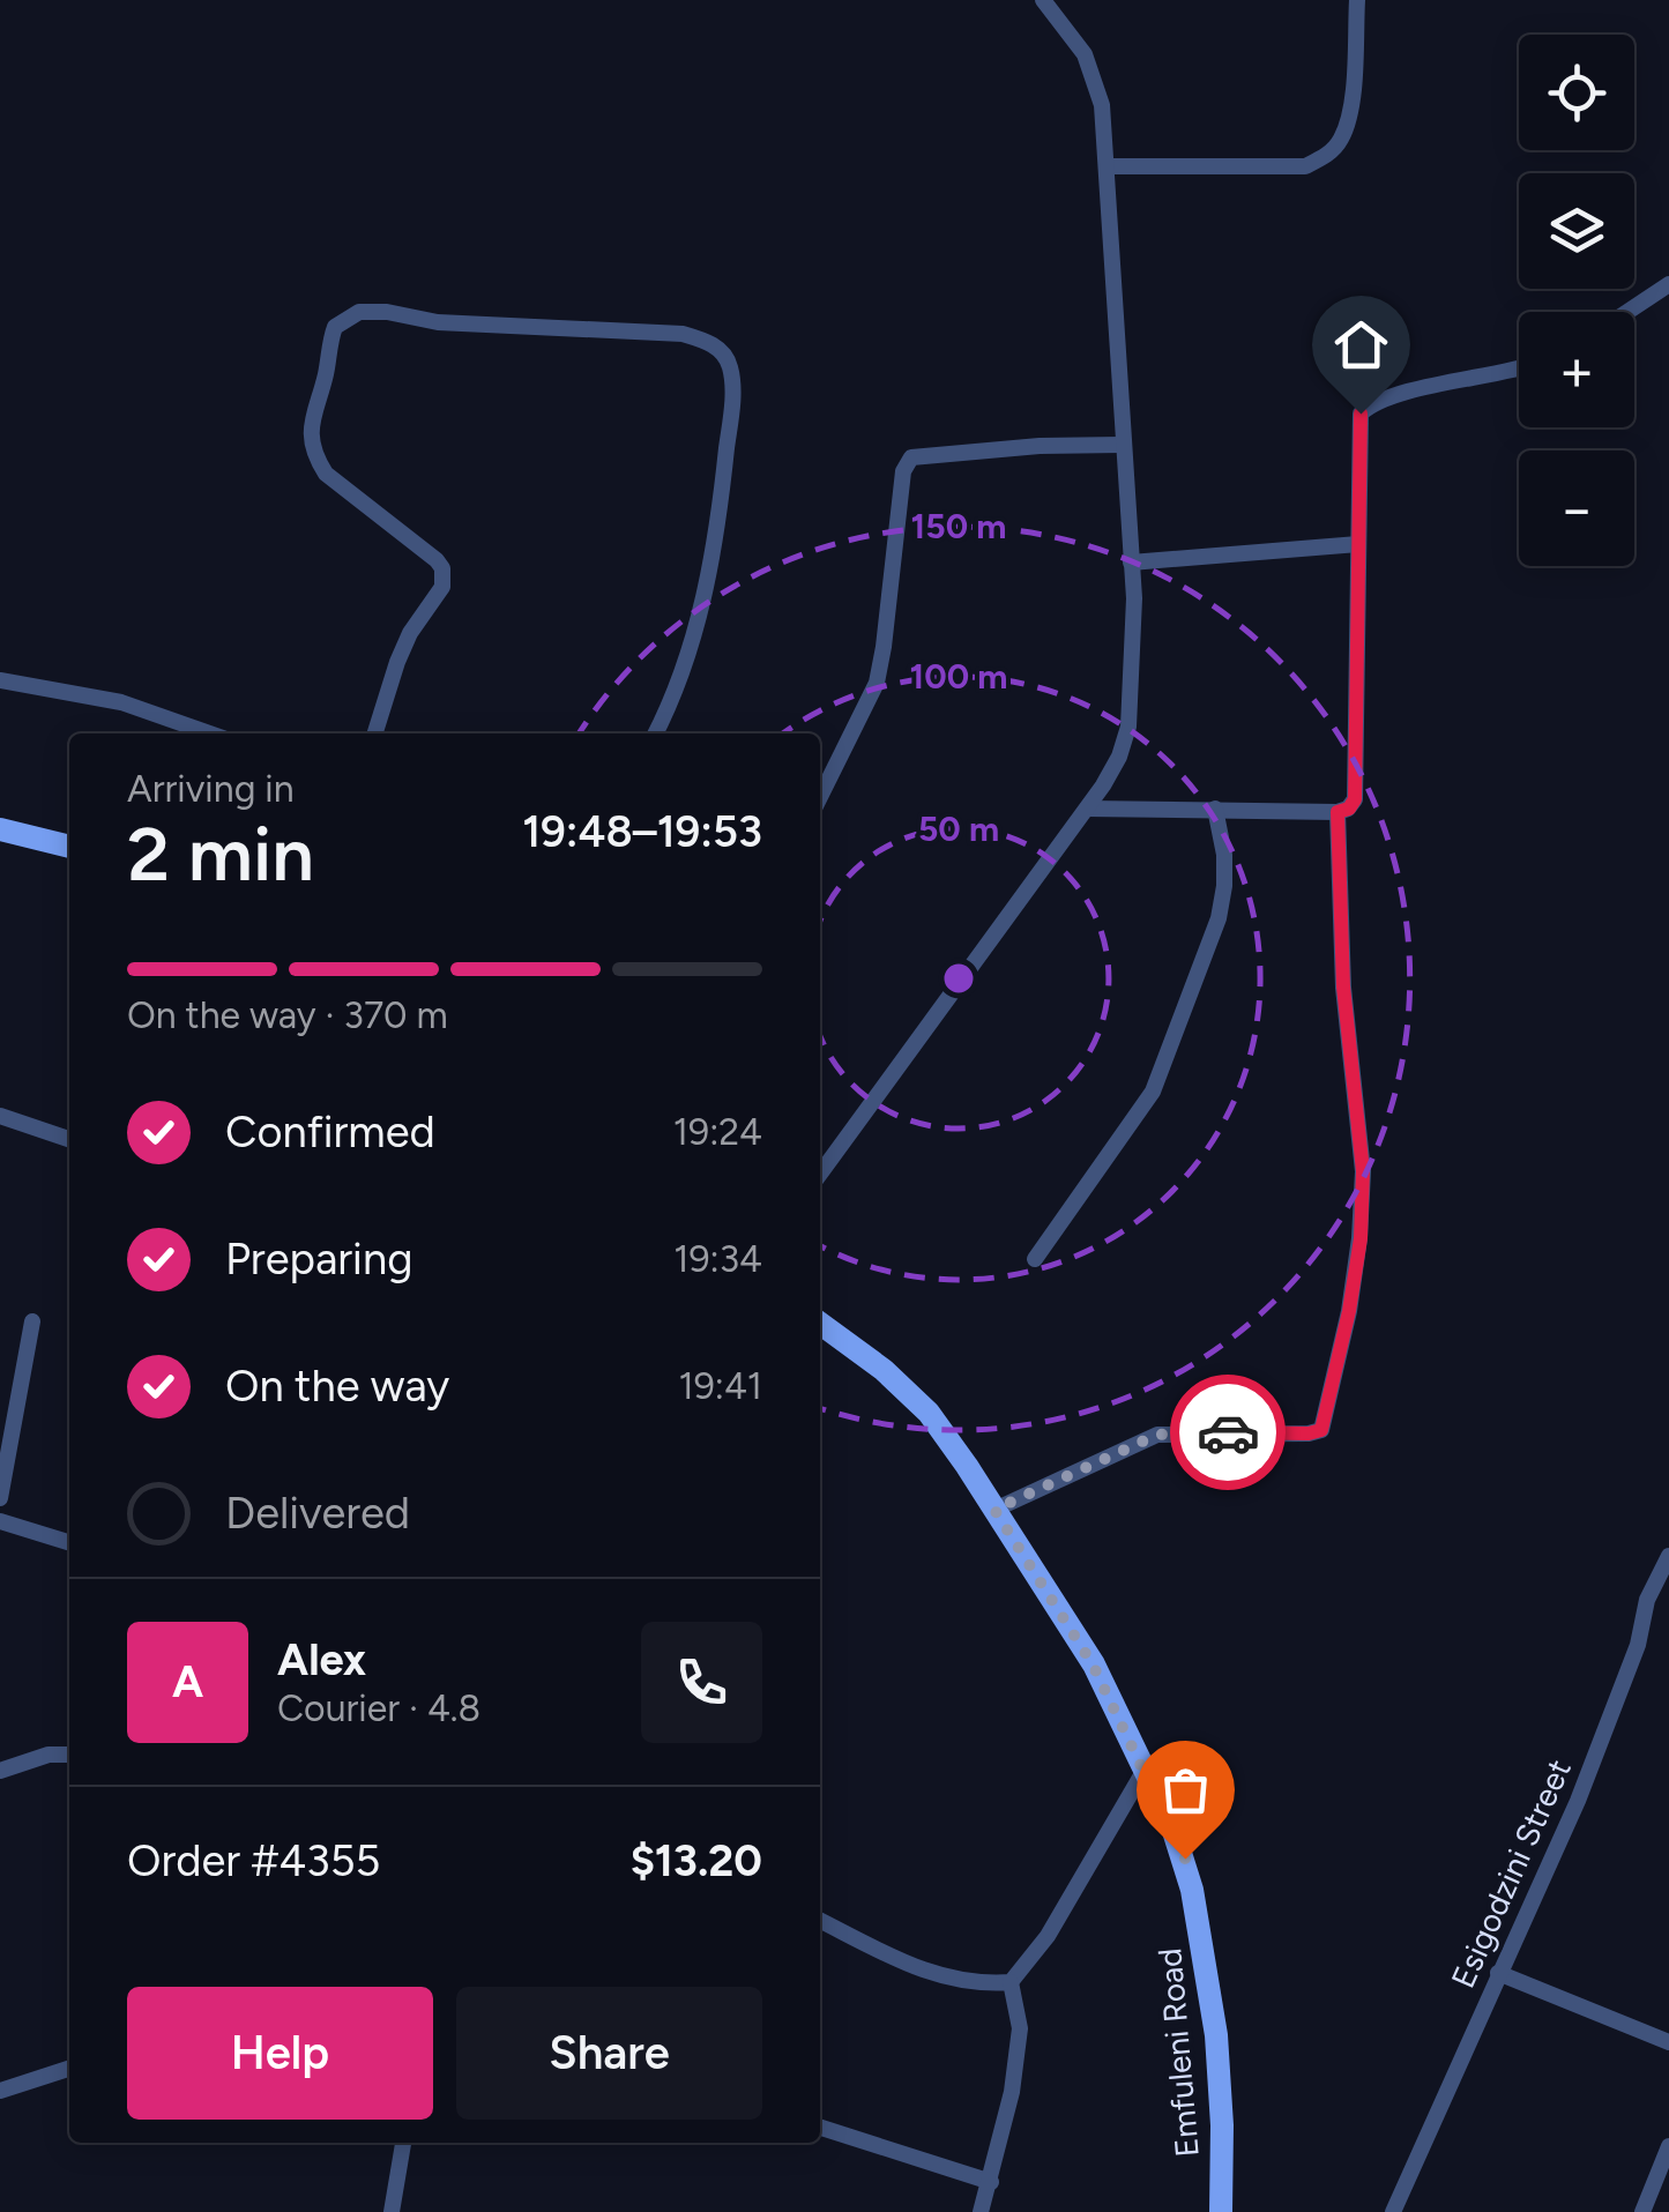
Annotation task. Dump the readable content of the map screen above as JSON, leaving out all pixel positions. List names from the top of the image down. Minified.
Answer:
{"streets":{"street":["Esigodzini Street","Emfuleni Road"]},"page":{"map_buttons":["+","−"],"heading":["2 min","Arriving in","19:48–19:53"],"panel":["Alex","Courier · 4.8","Order #4355","$13.20"],"bar":"On the way · 370 m","list":[["Confirmed","19:24"],["Preparing","19:34"],["On the way","19:41"],"Delivered"],"round":"A","buttons":["Help","Share"]},"rings":["150 m","100 m","50 m"]}
